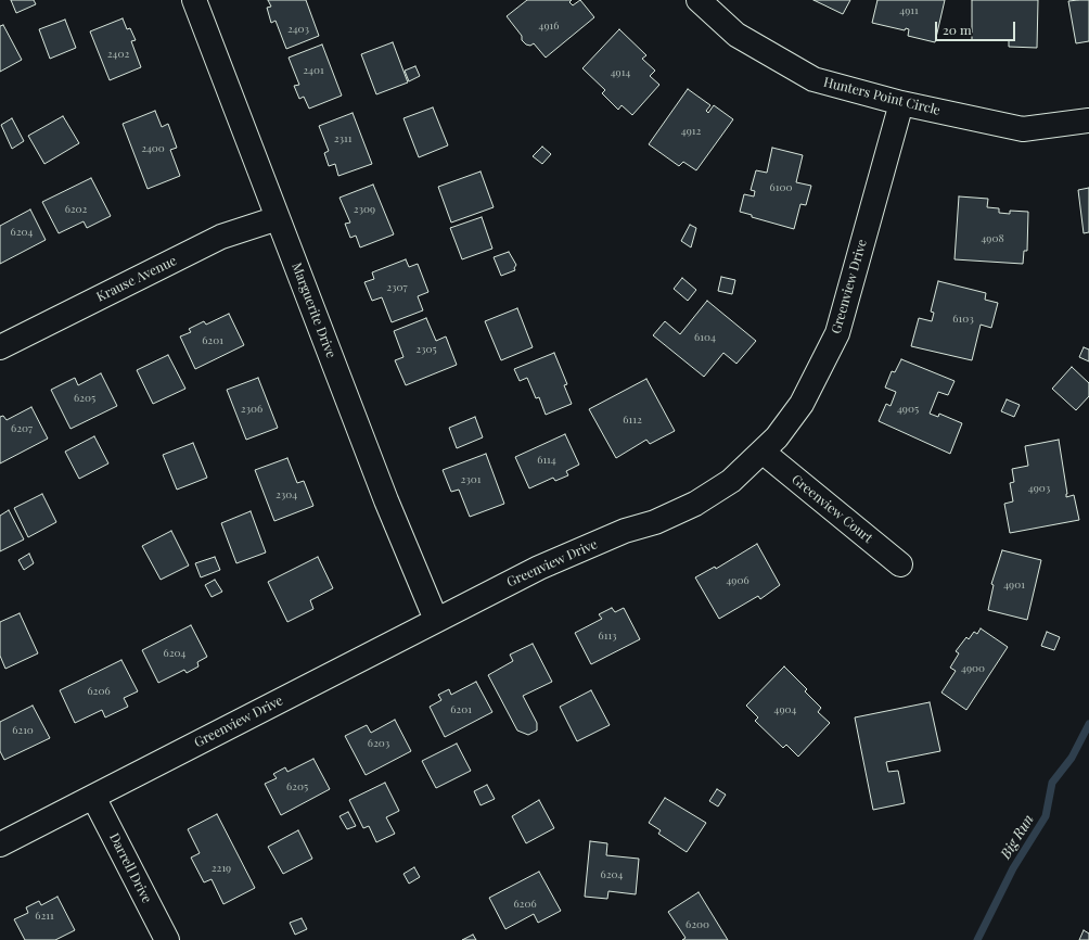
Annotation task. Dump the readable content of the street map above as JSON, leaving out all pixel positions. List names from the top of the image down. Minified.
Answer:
{"streets":{"street":["Hunters Point Circle","Krause Avenue","Greenview Drive","Marguerite Drive","Greenview Court","Darrell Drive"]},"crossings":[["Hunters Point Circle","Greenview Drive"],["Krause Avenue","Marguerite Drive"],["Greenview Drive","Marguerite Drive"],["Greenview Drive","Greenview Court"],["Greenview Drive","Darrell Drive"]],"water":["Big Run"],"house_numbers":["4911","4916","2403","2402","2401","4914","4912","2311","2400","6100","6202","2309","6204","4908","2307","6103","6104","6201","2305","6205","2306","4905","6112","6207","6114","2301","4903","2304","4906","4901","6113","6204","4900","6206","6201","4904","6210","6203","6205","2219","6204","6206","6211","6200"],"scale_bar":"20 m"}
